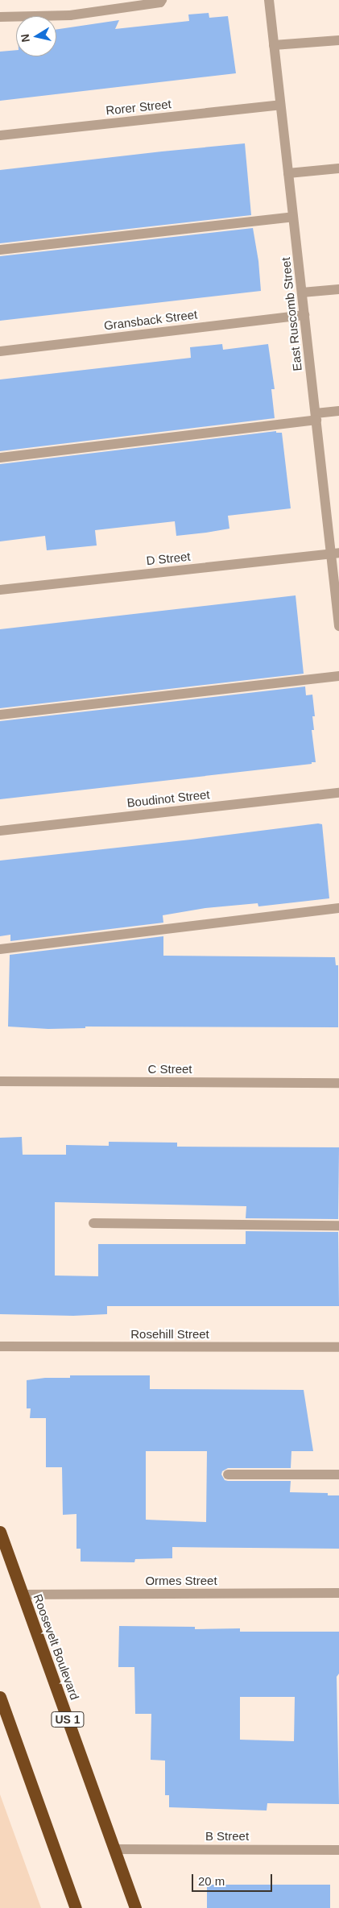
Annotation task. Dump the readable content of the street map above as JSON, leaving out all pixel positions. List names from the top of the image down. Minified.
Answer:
{"streets":{"highway":["Roosevelt Boulevard","US 1"],"street":["Rorer Street","East Ruscomb Street","Gransback Street","D Street","Boudinot Street","C Street","Rosehill Street","Ormes Street","B Street"]},"crossings":[["Rorer Street","East Ruscomb Street"],["East Ruscomb Street","Gransback Street"],["East Ruscomb Street","D Street"],["Ormes Street","Roosevelt Boulevard"],["Roosevelt Boulevard","B Street"]],"scale_bar":"20 m","north":"left"}
